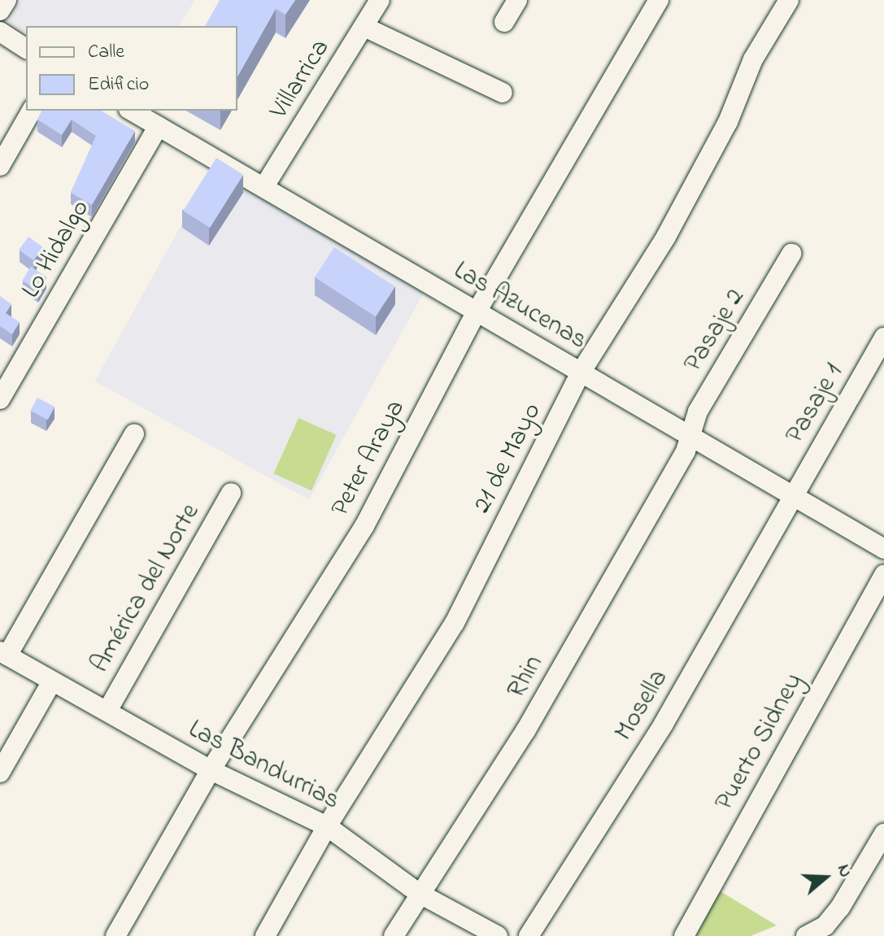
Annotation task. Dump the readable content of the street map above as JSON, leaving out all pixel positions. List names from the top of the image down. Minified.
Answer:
{"streets":{"street":["Villarrica","Lo Hidalgo","Las Azucenas","Pasaje 2","Pasaje 1","Peter Araya","21 de Mayo","América del Norte","Rhin","Mosella","Puerto Sidney","Las Bandurrias"]},"crossings":[["Villarrica","Las Azucenas"],["Lo Hidalgo","Las Azucenas"],["Las Azucenas","Pasaje 2"],["Las Azucenas","Pasaje 1"],["Las Azucenas","Peter Araya"],["Las Azucenas","21 de Mayo"],["Las Azucenas","Rhin"],["Las Azucenas","Mosella"],["Pasaje 2","Rhin"],["Pasaje 1","Mosella"],["Peter Araya","Las Bandurrias"],["21 de Mayo","Las Bandurrias"],["América del Norte","Las Bandurrias"],["Rhin","Las Bandurrias"]],"legend":["Calle","Edificio"],"north":"right"}
